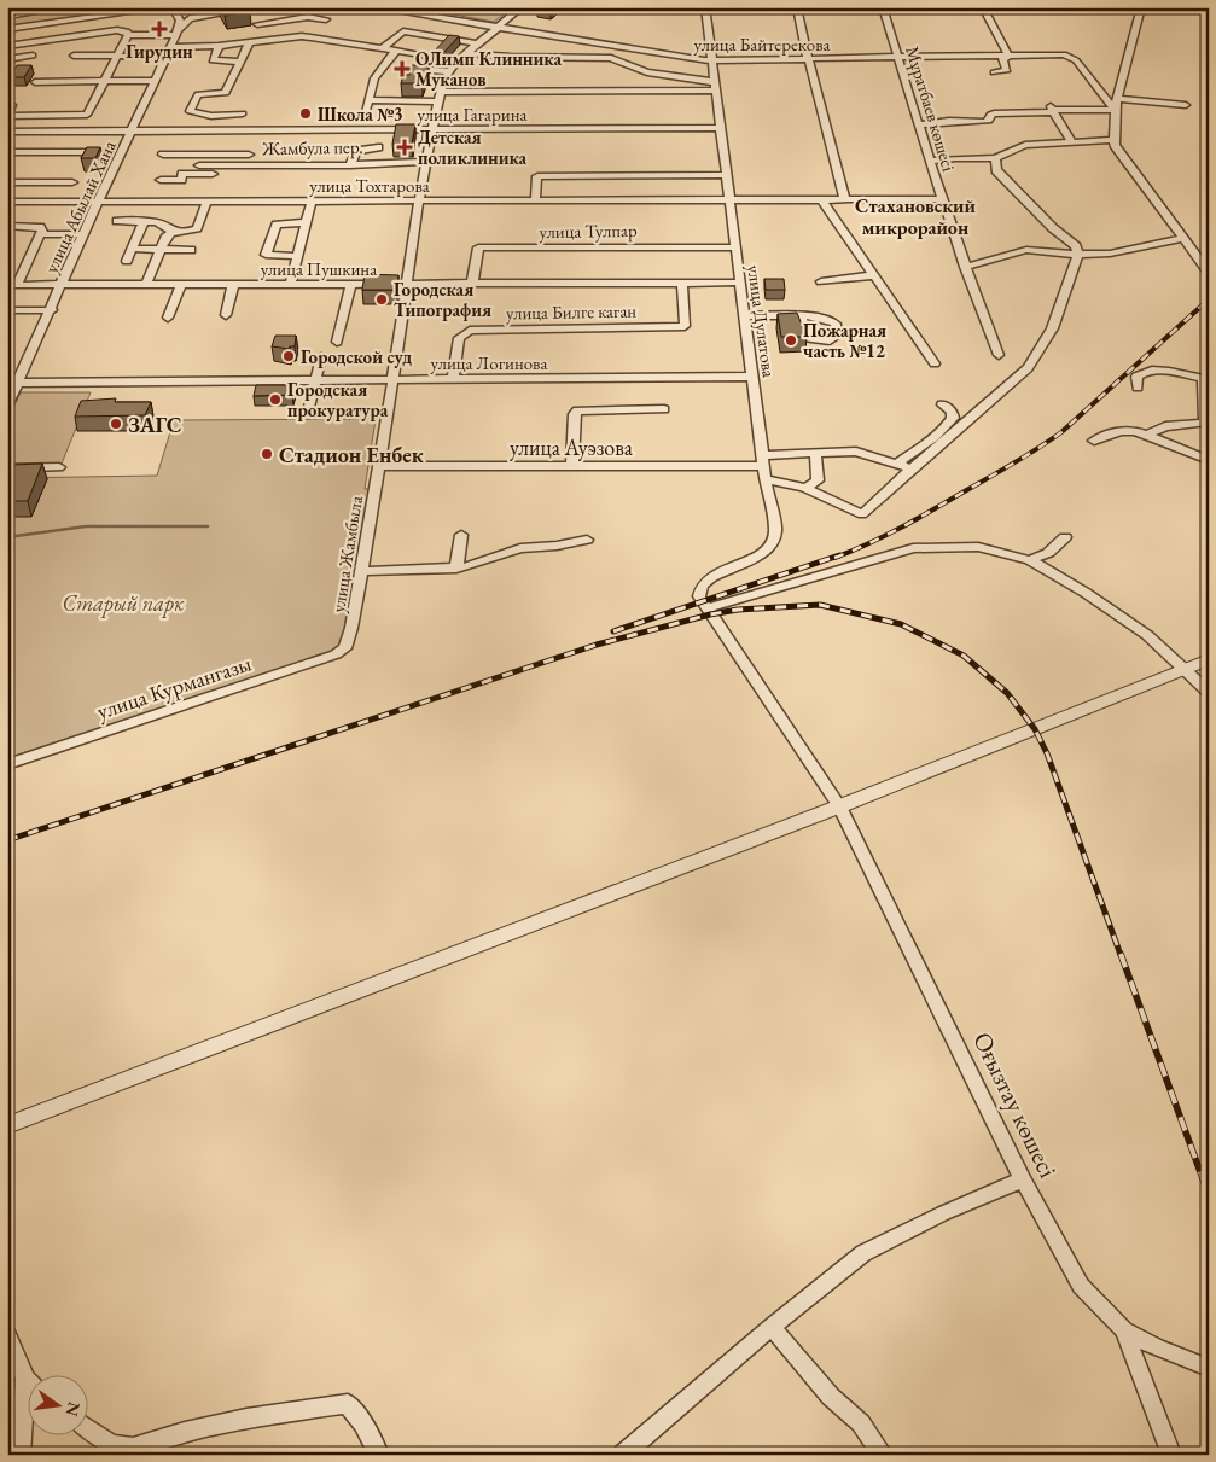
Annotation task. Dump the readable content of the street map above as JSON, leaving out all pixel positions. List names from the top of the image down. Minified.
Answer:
{"streets":{"street":["улица Байтерекова","Мұратбаев көшесі","улица Гагарина","Жамбула пер.","улица Тохтарова","улица Абылай Хана","улица Тулпар","улица Пушкина","улица Билге каган","улица Дулатова","улица Логинова","улица Ауэзова","улица Жамбыла","улица Курмангазы","Оғызтау көшесі"]},"crossings":[["улица Байтерекова","Мұратбаев көшесі"],["улица Байтерекова","улица Дулатова"],["улица Байтерекова","улица Жамбыла"],["улица Гагарина","улица Абылай Хана"],["улица Гагарина","улица Дулатова"],["улица Гагарина","улица Жамбыла"],["Жамбула пер.","улица Жамбыла"],["улица Тохтарова","улица Абылай Хана"],["улица Тохтарова","улица Дулатова"],["улица Тохтарова","улица Жамбыла"],["улица Абылай Хана","улица Пушкина"],["улица Абылай Хана","улица Логинова"],["улица Тулпар","улица Пушкина"],["улица Тулпар","улица Дулатова"],["улица Пушкина","улица Билге каган"],["улица Пушкина","улица Дулатова"],["улица Пушкина","улица Жамбыла"],["улица Билге каган","улица Логинова"],["улица Дулатова","улица Логинова"],["улица Дулатова","улица Ауэзова"],["улица Дулатова","Оғызтау көшесі"],["улица Логинова","улица Жамбыла"],["улица Ауэзова","улица Жамбыла"],["улица Жамбыла","улица Курмангазы"]],"districts":["Стахановский микрорайон"],"parks":["Старый парк"],"places":{"health":["Гирудин","ОЛимп Клинника Муканов","Детская поликлиника"],"other":["Школа №3","Городская Типография","Пожарная часть №12","Городской суд","Городская прокуратура","ЗАГС","Стадион Енбек"]},"north":"right"}
